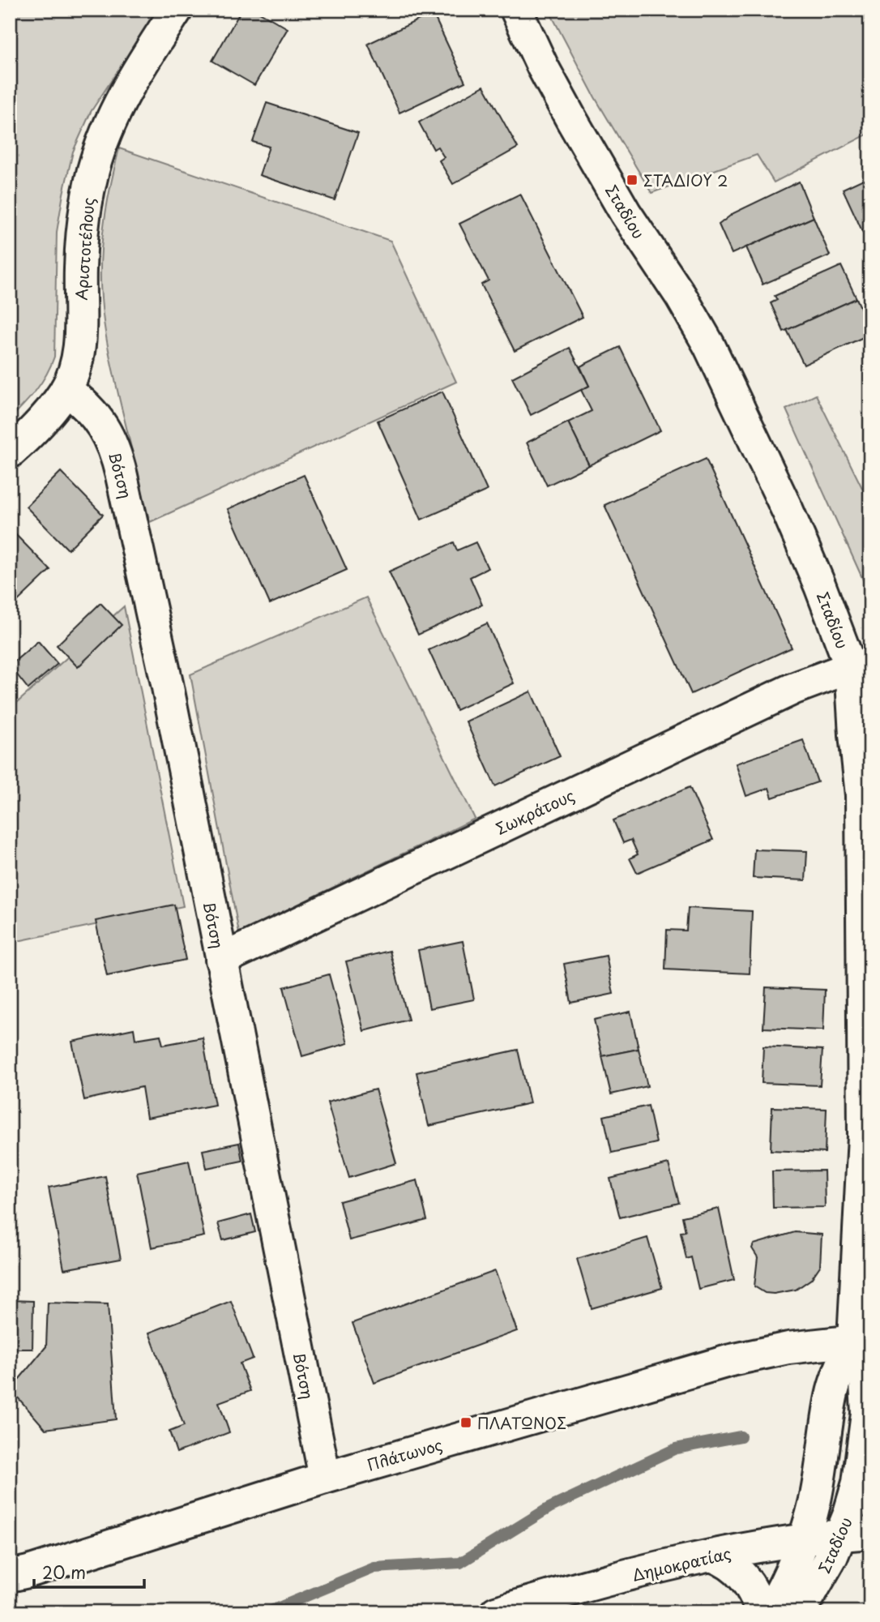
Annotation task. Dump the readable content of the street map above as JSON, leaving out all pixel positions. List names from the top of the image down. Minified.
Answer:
{"streets":{"street":["Σταδίου","Αριστοτέλους","Βότση","Σωκράτους","Πλάτωνος","Δημοκρατίας"]},"crossings":[["Σταδίου","Σωκράτους"],["Σταδίου","Πλάτωνος"],["Σταδίου","Δημοκρατίας"],["Αριστοτέλους","Βότση"],["Βότση","Σωκράτους"],["Βότση","Πλάτωνος"]],"places":{"transit":["ΣΤΑΔΙΟΥ 2","ΠΛΑΤΩΝΟΣ"]},"scale_bar":"20 m"}
